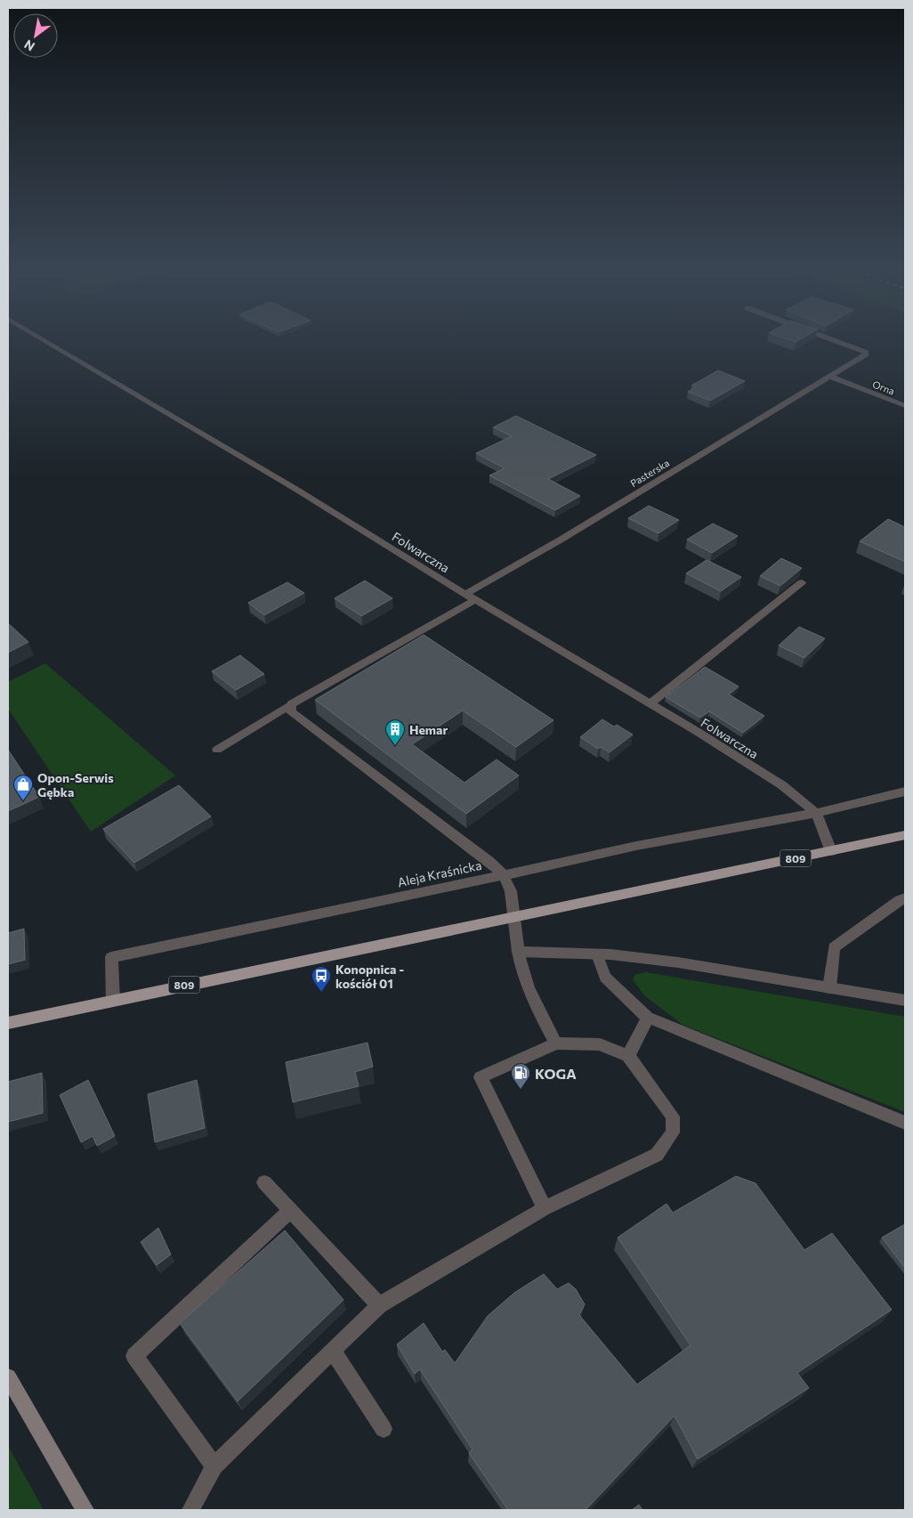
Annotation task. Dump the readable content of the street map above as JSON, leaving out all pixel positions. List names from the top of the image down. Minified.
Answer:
{"streets":{"main road":["809"],"street":["Orna","Pasterska","Folwarczna","Aleja Kraśnicka"]},"crossings":[["Orna","Pasterska"],["Pasterska","Folwarczna"],["Folwarczna","Aleja Kraśnicka"],["809","Aleja Kraśnicka"]],"places":{"building":["Hemar"],"shop":["Opon-Serwis Gębka"],"bus stop":["Konopnica - kościół 01"],"fuel station":["KOGA"]},"north":"bottom left"}
